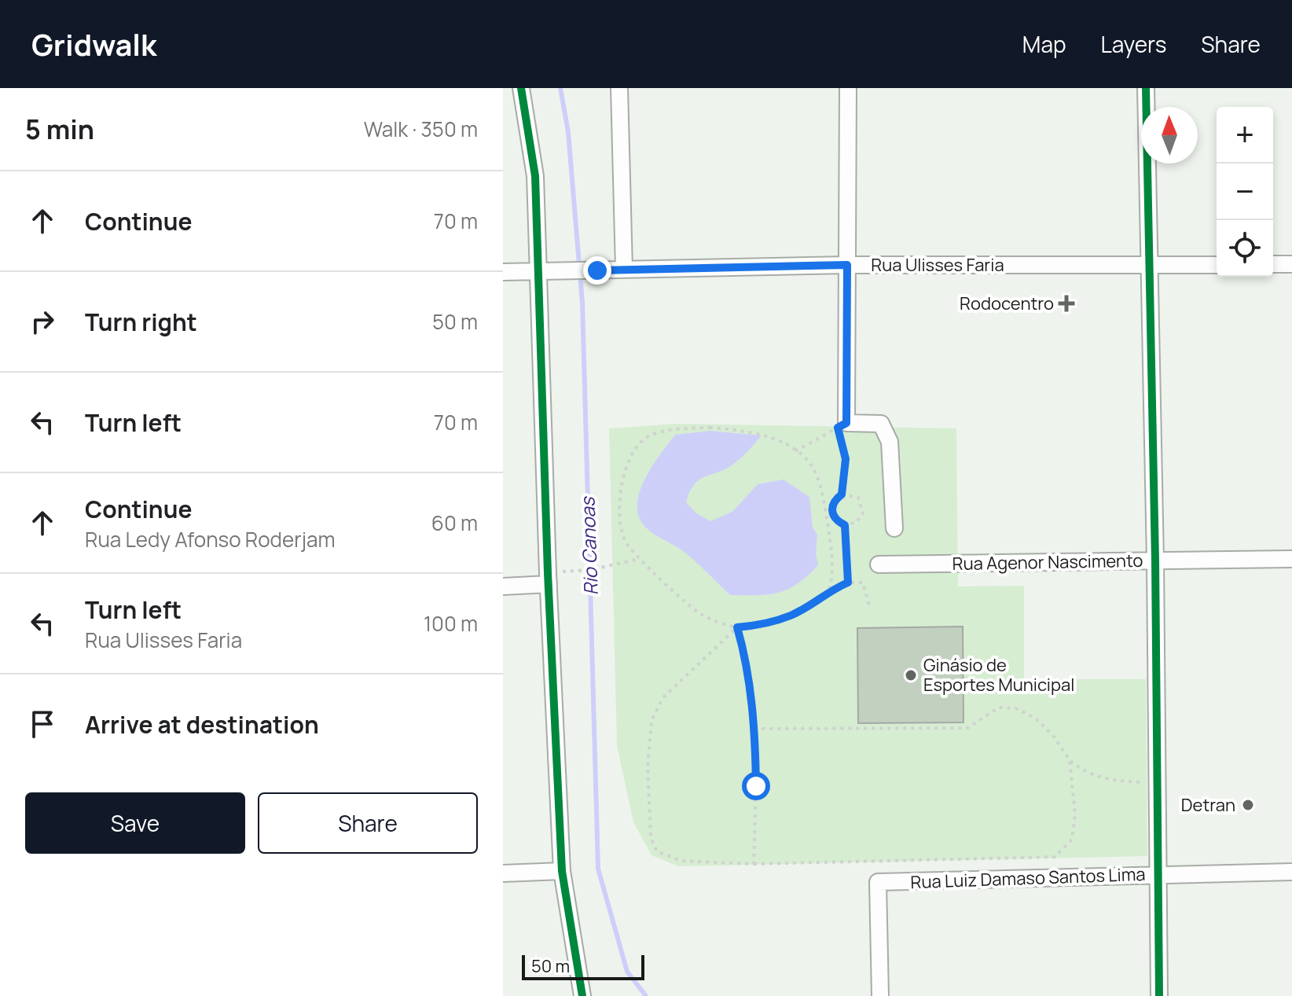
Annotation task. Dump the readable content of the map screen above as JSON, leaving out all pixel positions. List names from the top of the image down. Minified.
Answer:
{"streets":{"street":["Rua Ulisses Faria","Rua Agenor Nascimento","Rua Luiz Damaso Santos Lima"]},"water":["Rio Canoas"],"places":{"health":["Rodocentro"],"other":["Ginásio de Esportes Municipal","Detran"]},"scale_bar":"50 m","north":"top","page":{"header":"Gridwalk","nav":["Map","Layers","Share"],"heading":["5 min","Walk · 350 m"],"map_buttons":["+","−"],"list":[["Continue","70 m"],["Turn right","50 m"],["Turn left","70 m"],["Continue","Rua Ledy Afonso Roderjam","60 m"],["Turn left","Rua Ulisses Faria","100 m"],"Arrive at destination"],"buttons":["Save","Share"],"scale":"50 m"}}
